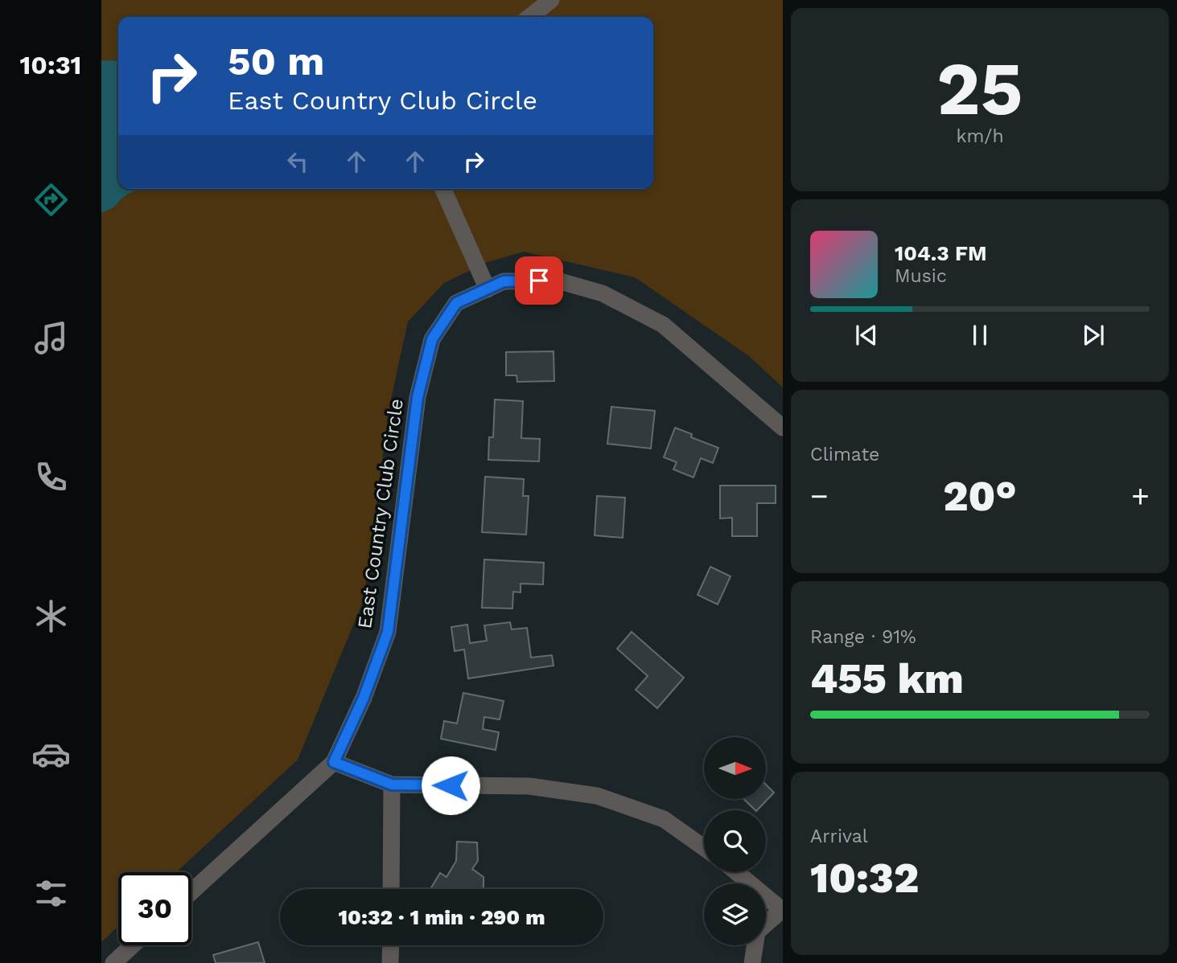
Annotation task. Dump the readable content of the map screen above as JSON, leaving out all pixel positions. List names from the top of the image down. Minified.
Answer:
{"streets":{"street":["East Country Club Circle"]},"north":"right","page":{"tabs":"10:31","tile":[["25","km/h"],"Climate",["Range · 91%","455 km"],["Arrival","10:32"]],"turn":["50 m","East Country Club Circle"],"song":["104.3 FM","Music"],"heat":["−","20°","+"],"limit":"30","trip":"10:32 · 1 min · 290 m"}}
